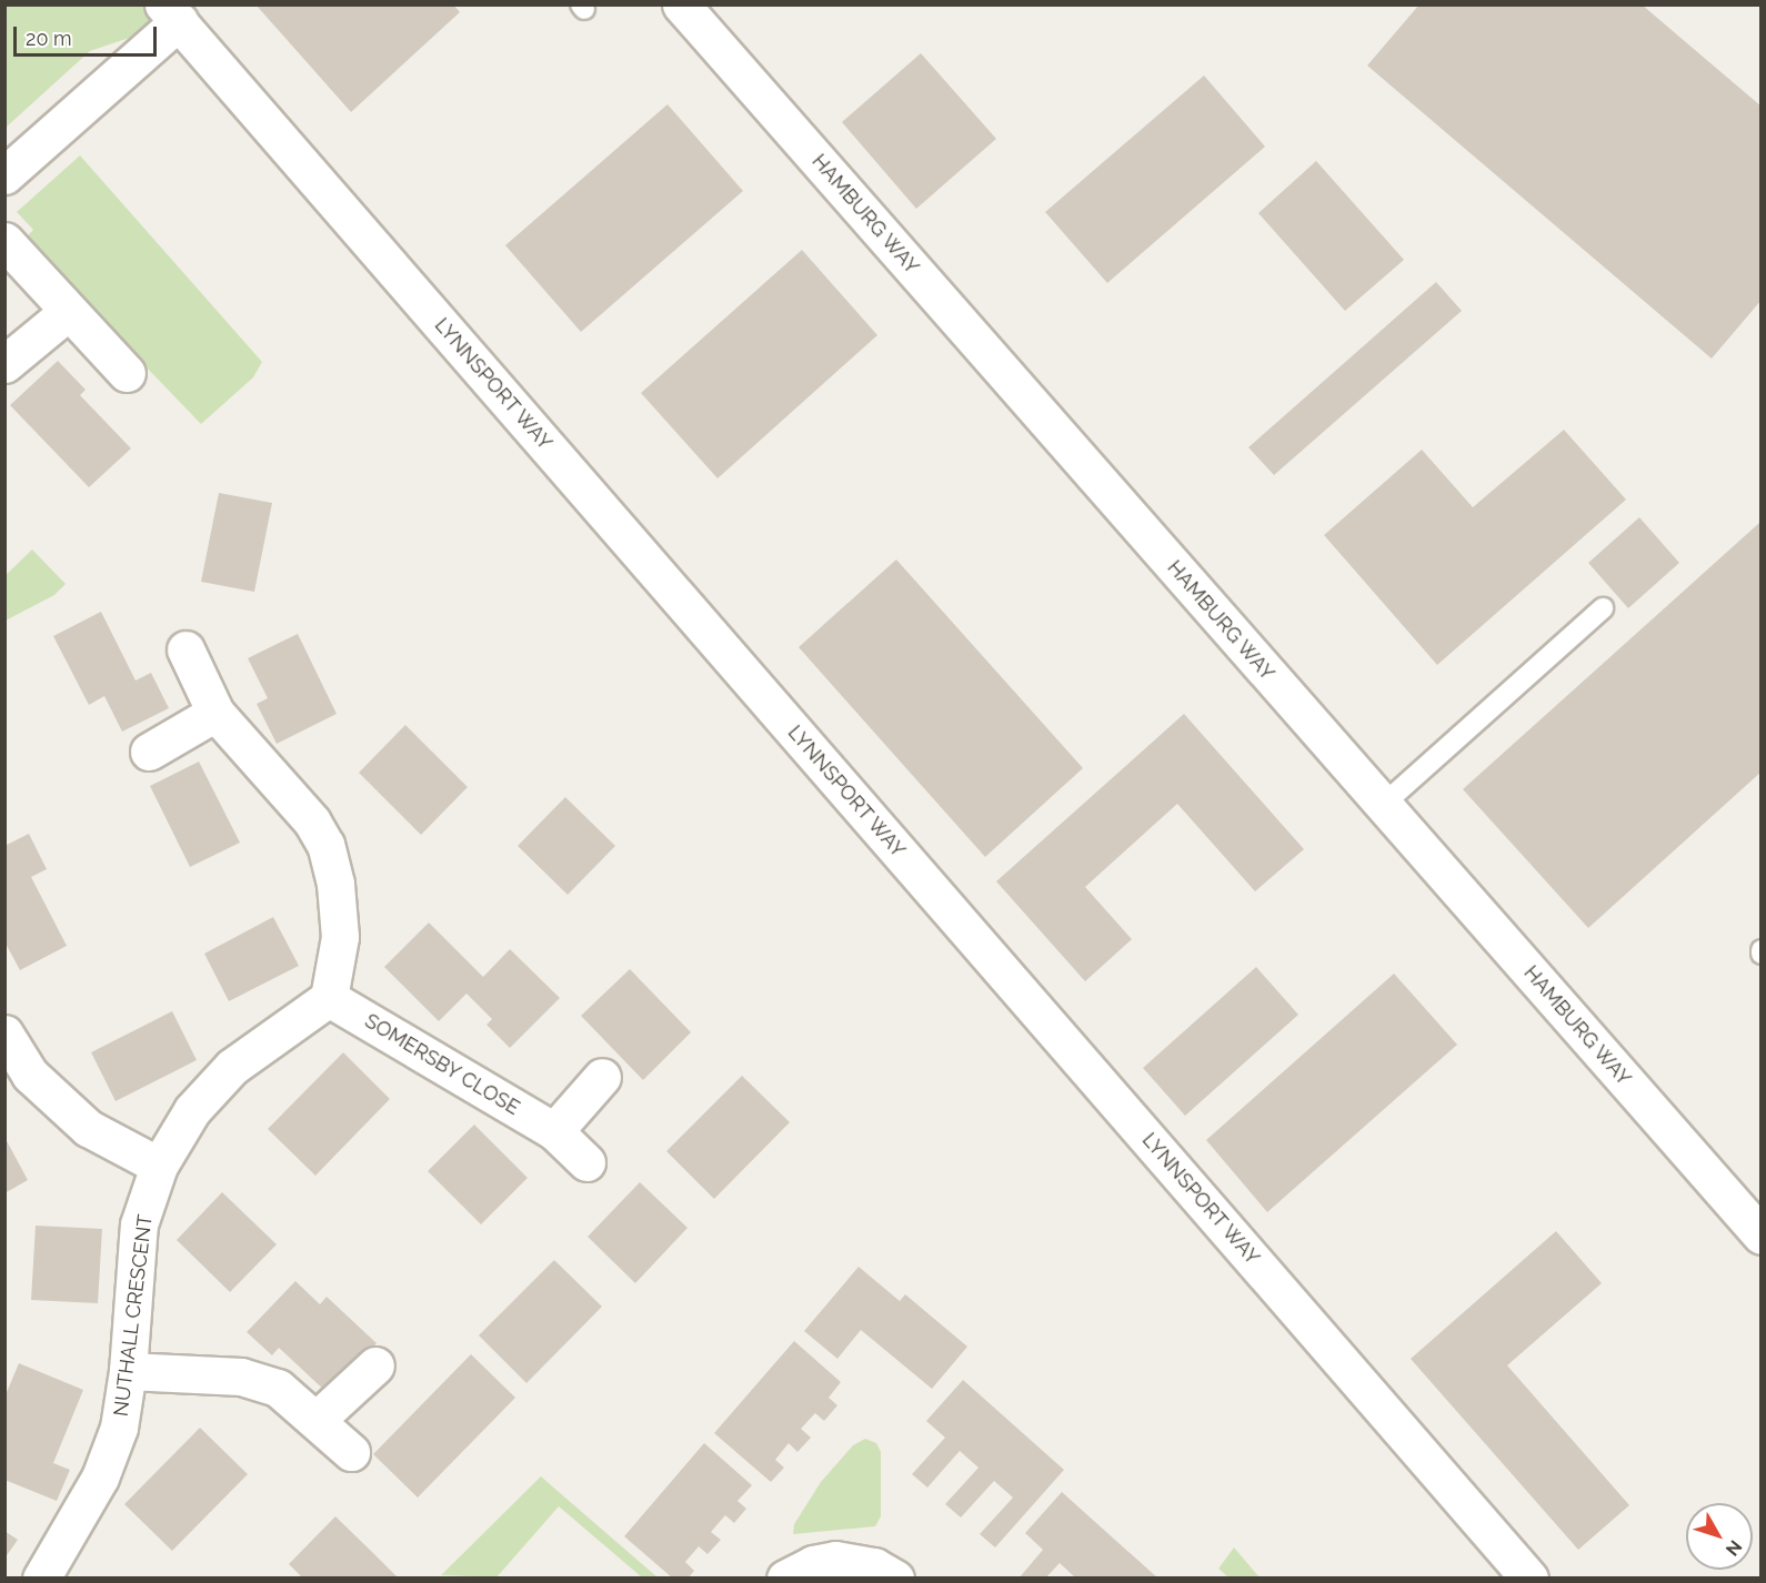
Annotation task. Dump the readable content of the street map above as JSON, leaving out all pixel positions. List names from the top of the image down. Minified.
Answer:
{"streets":{"street":["HAMBURG WAY","LYNNSPORT WAY","SOMERSBY CLOSE","NUTHALL CRESCENT"]},"crossings":[["SOMERSBY CLOSE","NUTHALL CRESCENT"]],"scale_bar":"20 m","north":"bottom right"}
